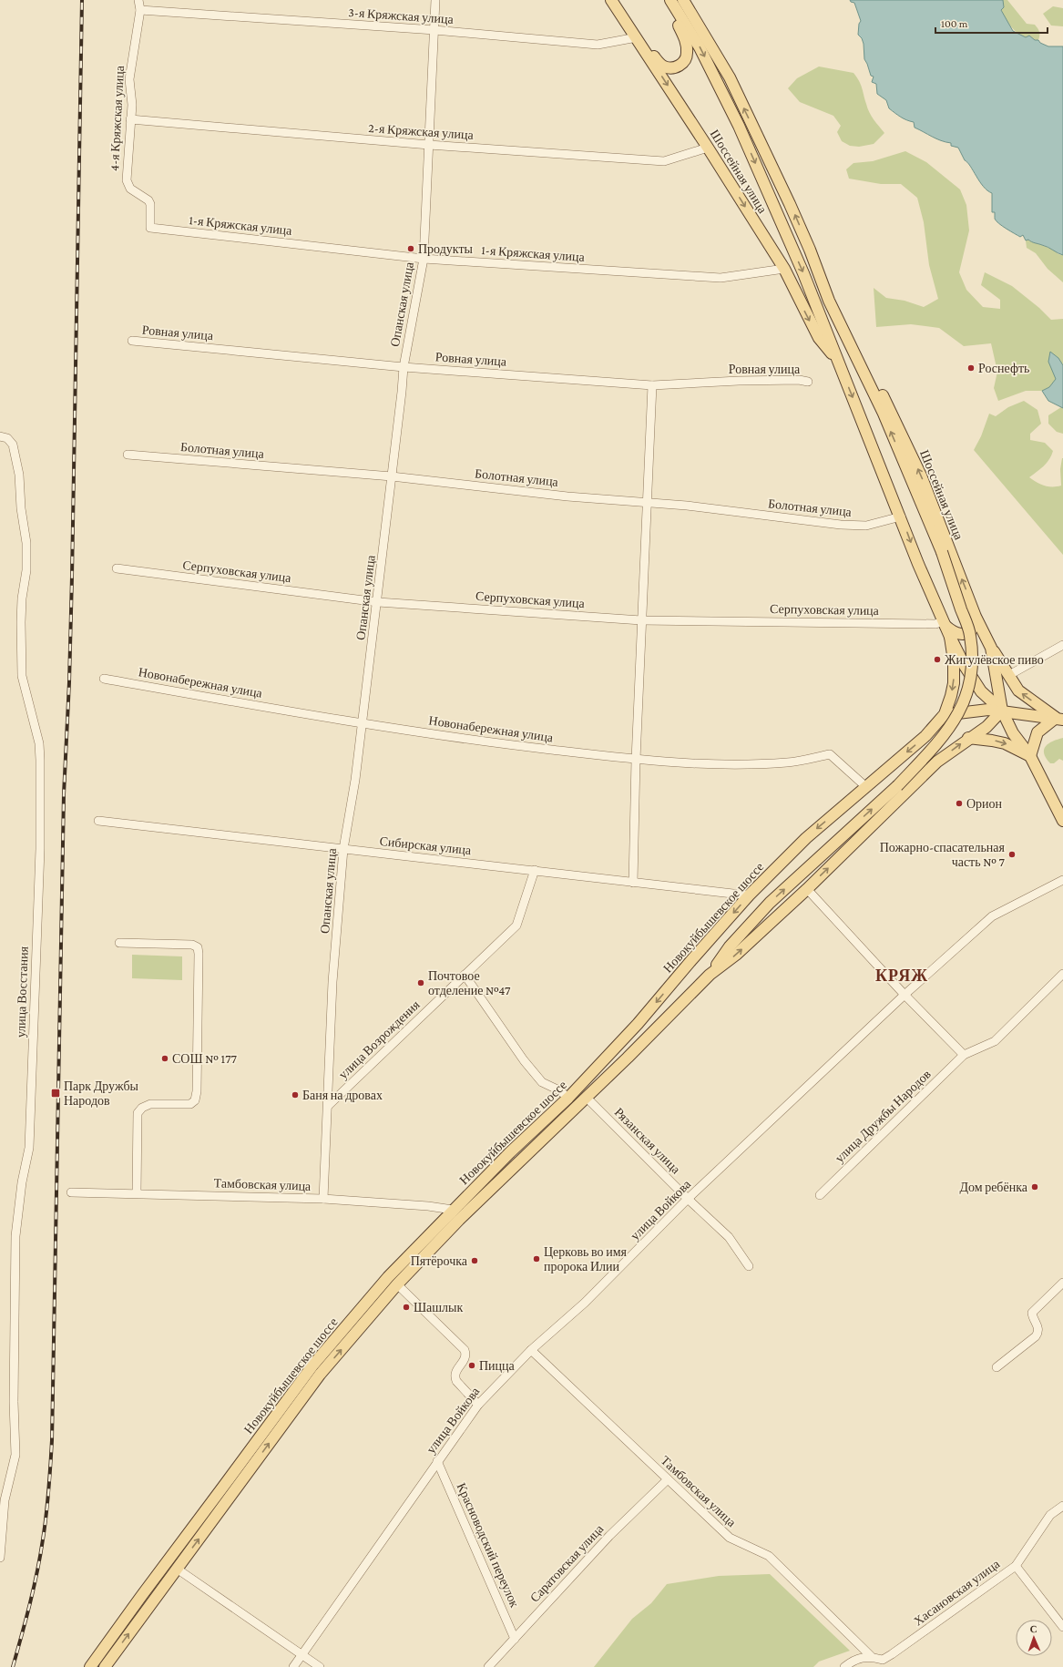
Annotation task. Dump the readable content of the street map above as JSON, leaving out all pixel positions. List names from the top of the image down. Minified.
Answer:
{"streets":{"main road":["Шоссейная улица","Новокуйбышевское шоссе"],"street":["3-я Кряжская улица","4-я Кряжская улица","2-я Кряжская улица","1-я Кряжская улица","Опанская улица","Ровная улица","Болотная улица","Серпуховская улица","Новонабережная улица","Сибирская улица","улица Восстания","улица Возрождения","улица Дружбы Народов","Рязанская улица","Тамбовская улица","улица Войкова","Красноводский переулок","Саратовская улица","Хасановская улица"]},"crossings":[["3-я Кряжская улица","4-я Кряжская улица"],["3-я Кряжская улица","Шоссейная улица"],["3-я Кряжская улица","Опанская улица"],["4-я Кряжская улица","2-я Кряжская улица"],["4-я Кряжская улица","1-я Кряжская улица"],["2-я Кряжская улица","Шоссейная улица"],["2-я Кряжская улица","Опанская улица"],["Шоссейная улица","1-я Кряжская улица"],["Шоссейная улица","Болотная улица"],["Шоссейная улица","Серпуховская улица"],["Шоссейная улица","Новокуйбышевское шоссе"],["1-я Кряжская улица","Опанская улица"],["Опанская улица","Ровная улица"],["Опанская улица","Болотная улица"],["Опанская улица","Серпуховская улица"],["Опанская улица","Новонабережная улица"],["Опанская улица","Сибирская улица"],["Опанская улица","улица Возрождения"],["Опанская улица","Тамбовская улица"],["Новонабережная улица","Новокуйбышевское шоссе"],["Сибирская улица","Новокуйбышевское шоссе"],["Сибирская улица","улица Возрождения"],["Новокуйбышевское шоссе","Рязанская улица"],["Новокуйбышевское шоссе","Тамбовская улица"],["Рязанская улица","улица Войкова"],["Тамбовская улица","улица Войкова"],["Тамбовская улица","Саратовская улица"],["Тамбовская улица","Хасановская улица"],["улица Войкова","Красноводский переулок"],["Красноводский переулок","Саратовская улица"]],"districts":["КРЯЖ"],"places":{"other":["Продукты","Роснефть","Жигулёвское пиво","Орион","Пожарно-спасательная часть № 7","Почтовое отделение №47","СОШ № 177","Баня на дровах","Дом ребёнка","Церковь во имя пророка Илии","Пятёрочка","Шашлык","Пицца"],"transit":["Парк Дружбы Народов"]},"scale_bar":"100 m","north":"top"}
